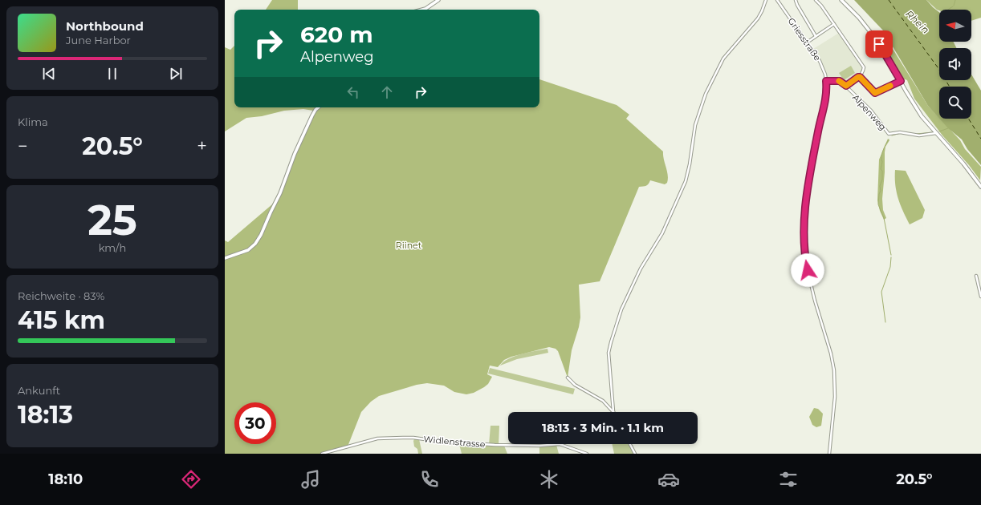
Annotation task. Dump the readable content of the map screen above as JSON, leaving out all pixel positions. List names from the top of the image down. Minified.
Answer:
{"streets":{"street":["Griesstraße","Alpenweg","Widlenstrasse"]},"crossings":[["Griesstraße","Alpenweg"]],"water":["Rhein"],"parks":["Riinet"],"north":"left","page":{"turn":["620 m","Alpenweg"],"song":["Northbound","June Harbor"],"tile":["Klima",["25","km/h"],["Reichweite · 83%","415 km"],["Ankunft","18:13"]],"heat":["−","20.5°","+"],"limit":"30","trip":"18:13 · 3 Min. · 1.1 km","tabs":["18:10","20.5°"]}}
